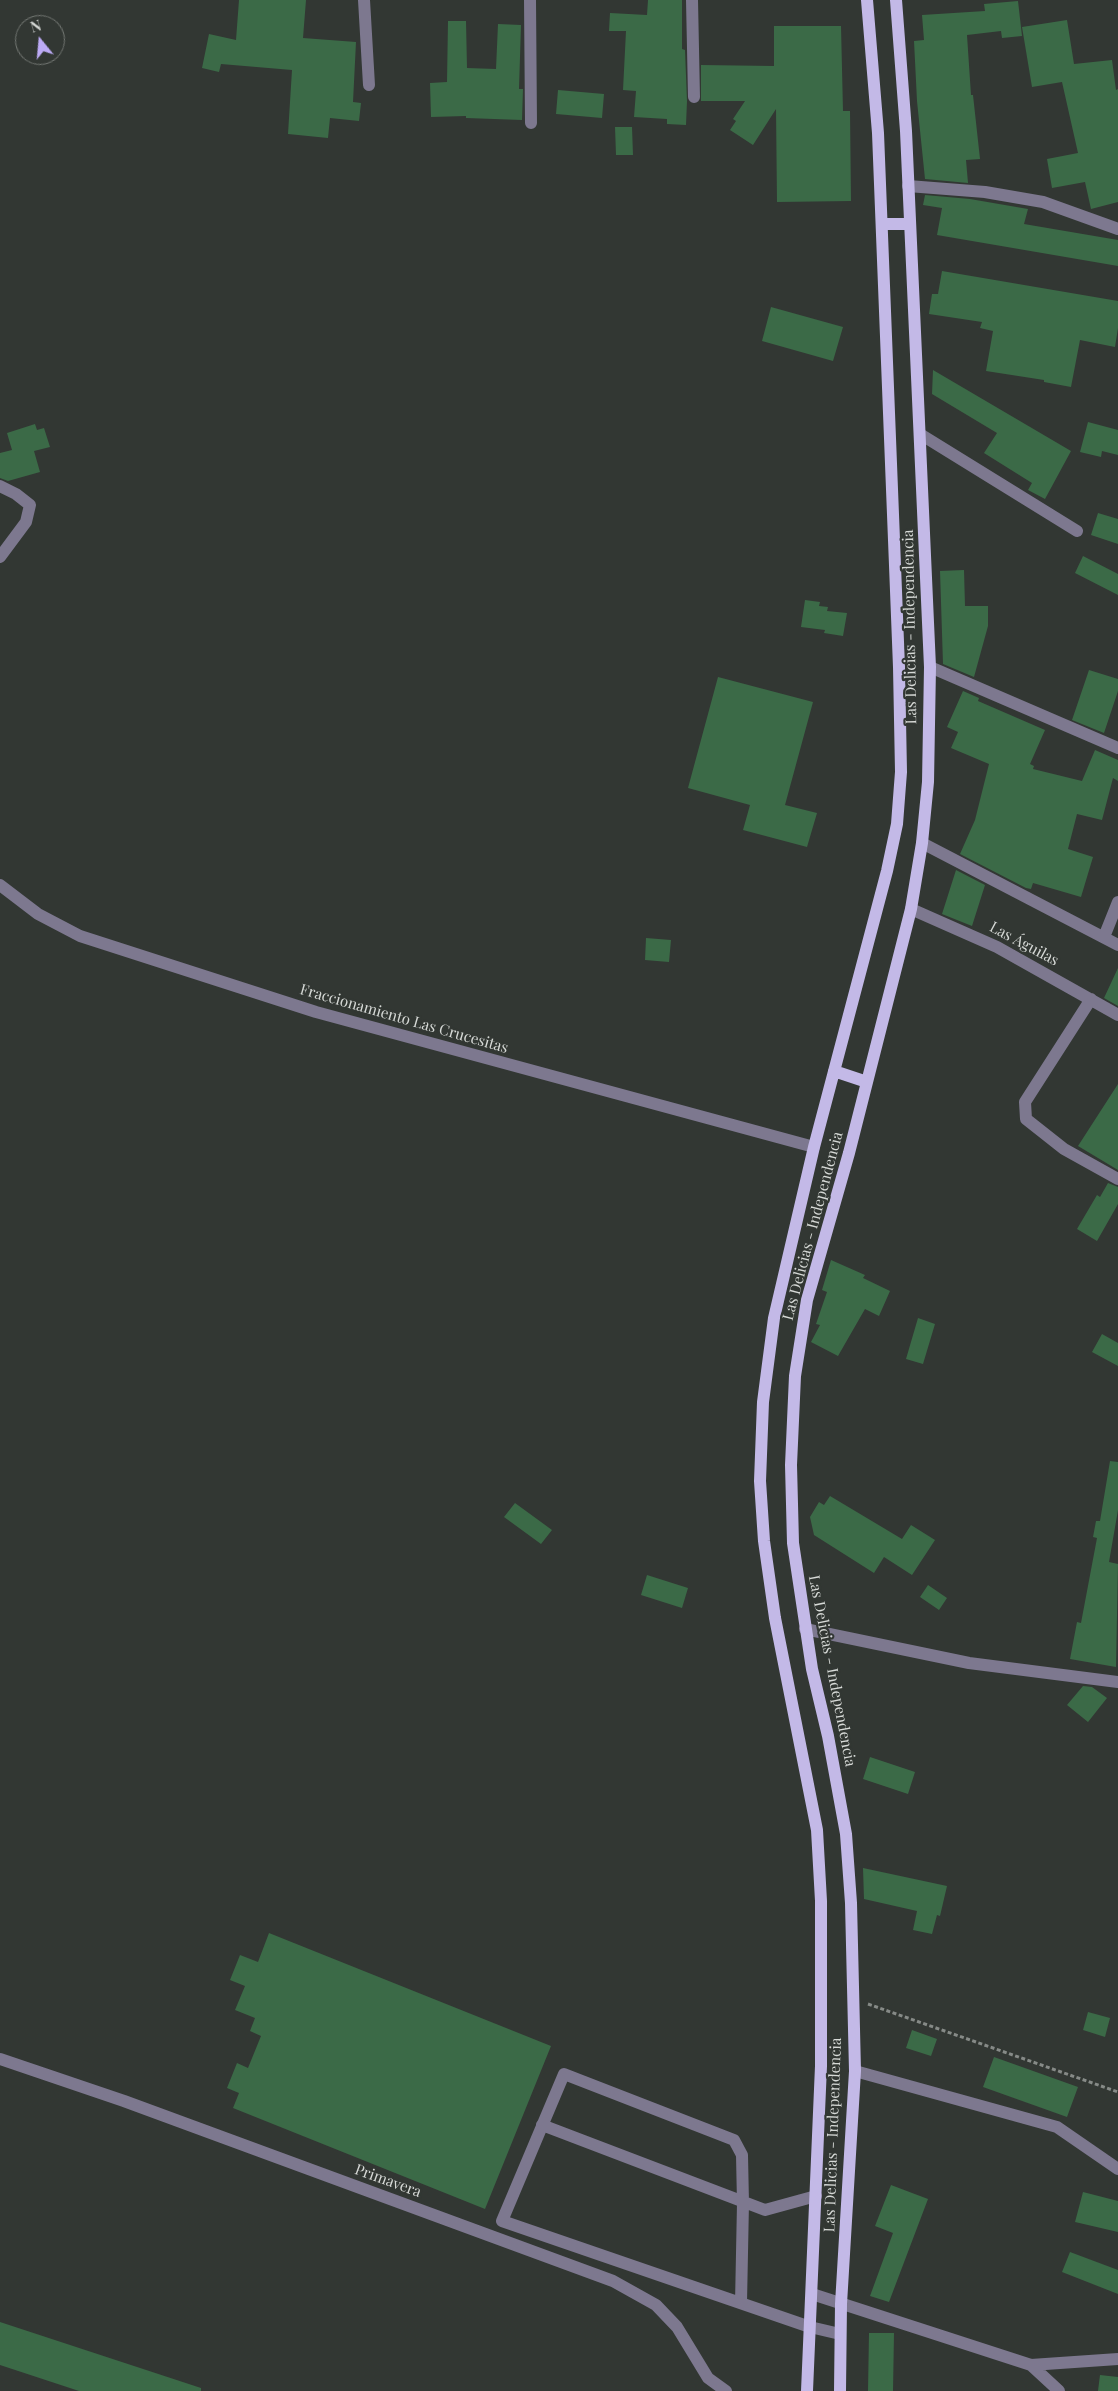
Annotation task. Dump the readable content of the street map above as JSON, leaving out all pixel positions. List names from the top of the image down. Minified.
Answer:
{"streets":{"main road":["Las Delicias - Independencia"],"street":["Las Águilas","Fraccionamiento Las Crucesitas","Primavera"]},"crossings":[["Las Delicias - Independencia","Las Águilas"],["Las Delicias - Independencia","Fraccionamiento Las Crucesitas"]],"north":"top"}
